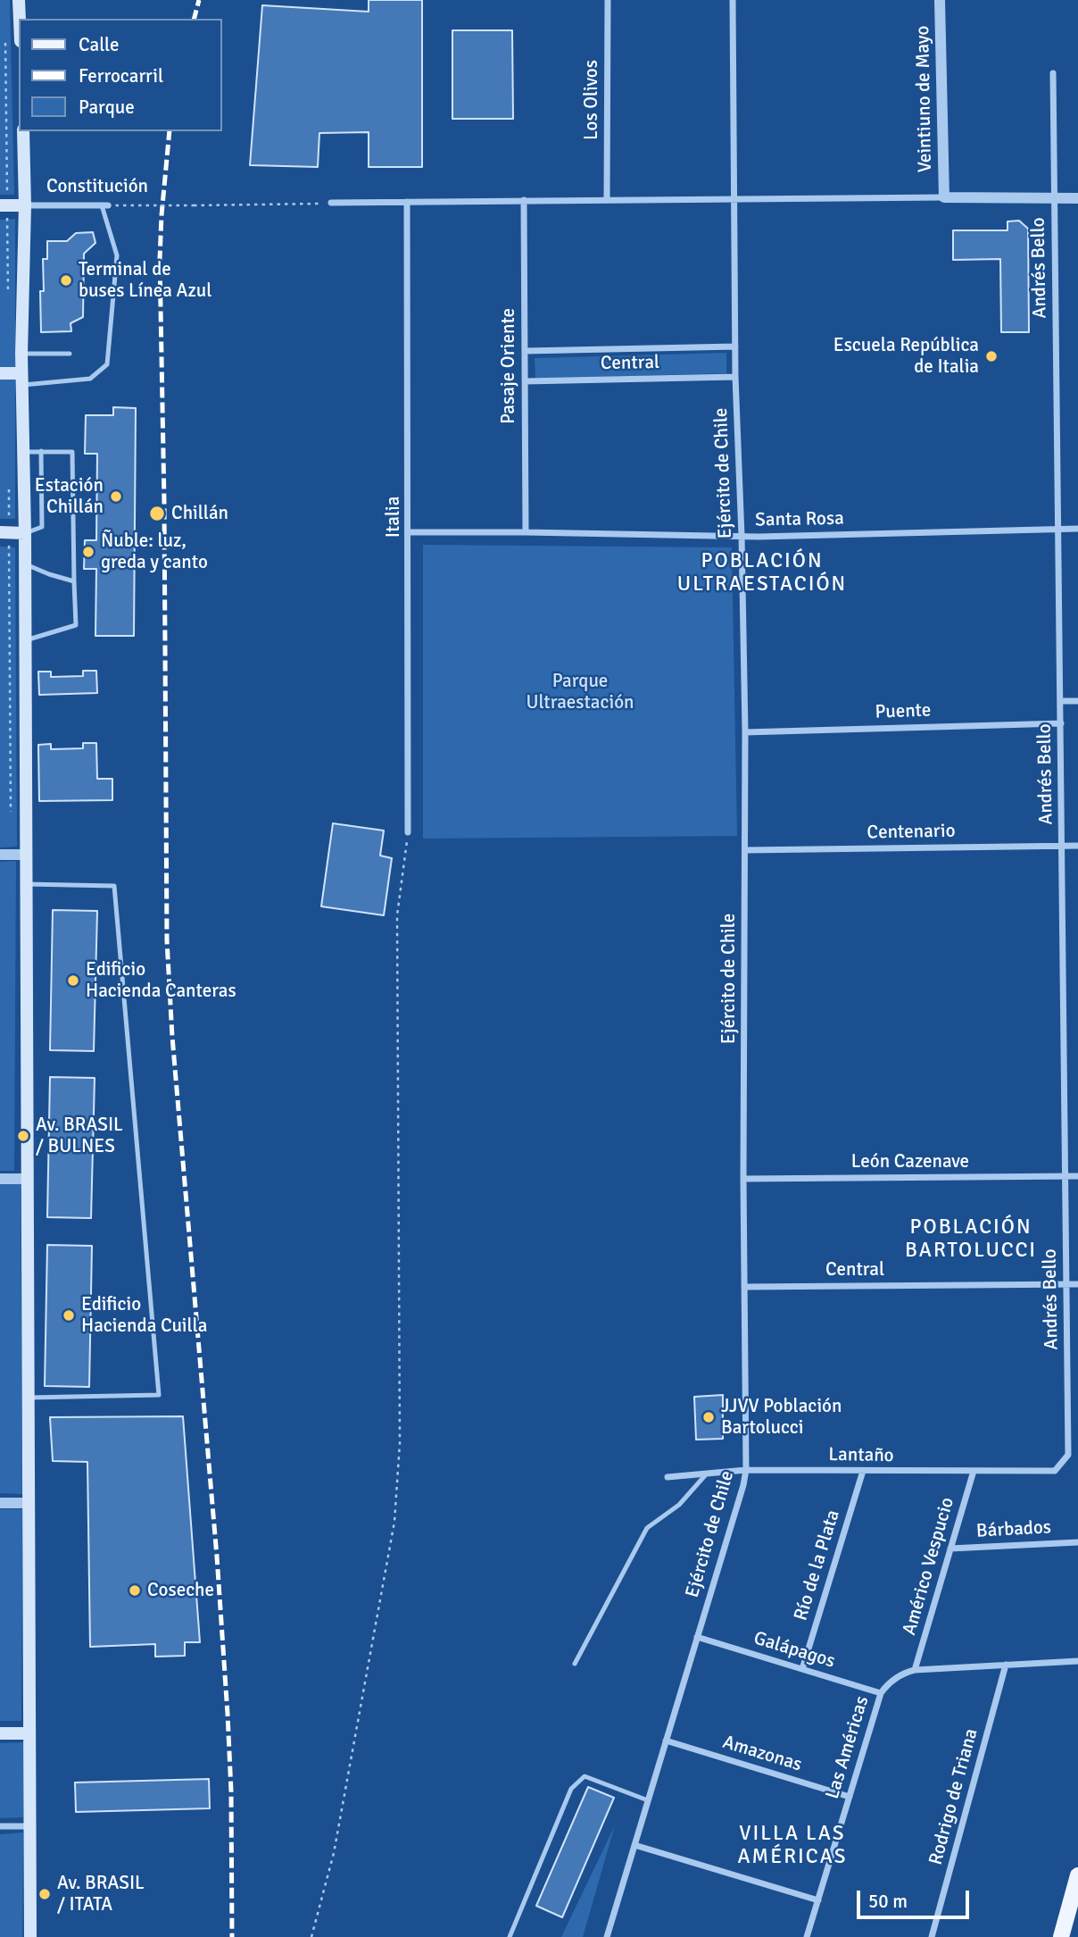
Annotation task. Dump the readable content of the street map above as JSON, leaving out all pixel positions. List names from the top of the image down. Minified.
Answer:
{"streets":{"main road":["Constitución"],"street":["Veintiuno de Mayo","Los Olivos","Andrés Bello","Central","Pasaje Oriente","Ejército de Chile","Italia","Santa Rosa","Puente","Centenario","León Cazenave","Lantaño","Bárbados","Río de la Plata","Américo Vespucio","Galápagos","Las Américas","Amazonas","Rodrigo de Triana"]},"crossings":[["Andrés Bello","Central"],["Andrés Bello","Santa Rosa"],["Andrés Bello","Puente"],["Andrés Bello","Centenario"],["Andrés Bello","León Cazenave"],["Andrés Bello","Lantaño"],["Central","Pasaje Oriente"],["Central","Ejército de Chile"],["Pasaje Oriente","Santa Rosa"],["Ejército de Chile","Santa Rosa"],["Ejército de Chile","Puente"],["Ejército de Chile","Centenario"],["Ejército de Chile","León Cazenave"],["Ejército de Chile","Lantaño"],["Ejército de Chile","Galápagos"],["Ejército de Chile","Amazonas"],["Italia","Santa Rosa"],["Lantaño","Río de la Plata"],["Lantaño","Américo Vespucio"],["Bárbados","Américo Vespucio"],["Río de la Plata","Galápagos"],["Américo Vespucio","Las Américas"],["Galápagos","Las Américas"],["Las Américas","Amazonas"],["Las Américas","Rodrigo de Triana"]],"districts":["POBLACIÓN ULTRAESTACIÓN","POBLACIÓN BARTOLUCCI","VILLA LAS AMÉRICAS"],"parks":["Parque Ultraestación"],"places":["Terminal de buses Línea Azul","Escuela República de Italia","Estación Chillán","Chillán","Ñuble: luz, greda y canto","Edificio Hacienda Canteras","Av. BRASIL / BULNES","Edificio Hacienda Cuilla","JJVV Población Bartolucci","Coseche","Av. BRASIL / ITATA"],"legend":["Calle","Ferrocarril","Parque"],"scale_bar":"50 m"}
